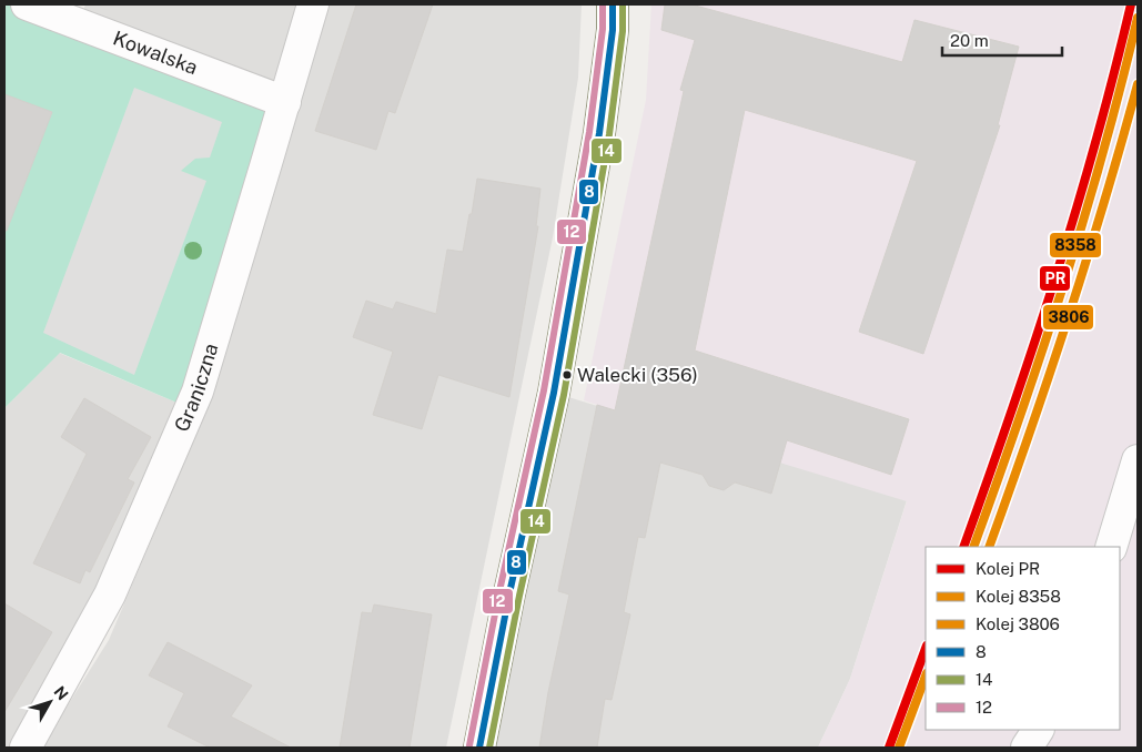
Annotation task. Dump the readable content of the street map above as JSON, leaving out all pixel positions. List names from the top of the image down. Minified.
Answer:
{"streets":{"street":["Kowalska","Graniczna"]},"crossings":[["Kowalska","Graniczna"]],"places":["Walecki (356)"],"lines":["rail line PR","transit line 8","transit line 14","transit line 12","rail line 8358","rail line 3806"],"legend":["Kolej PR","Kolej 8358","Kolej 3806","8","14","12"],"scale_bar":"20 m","north":"top right"}
